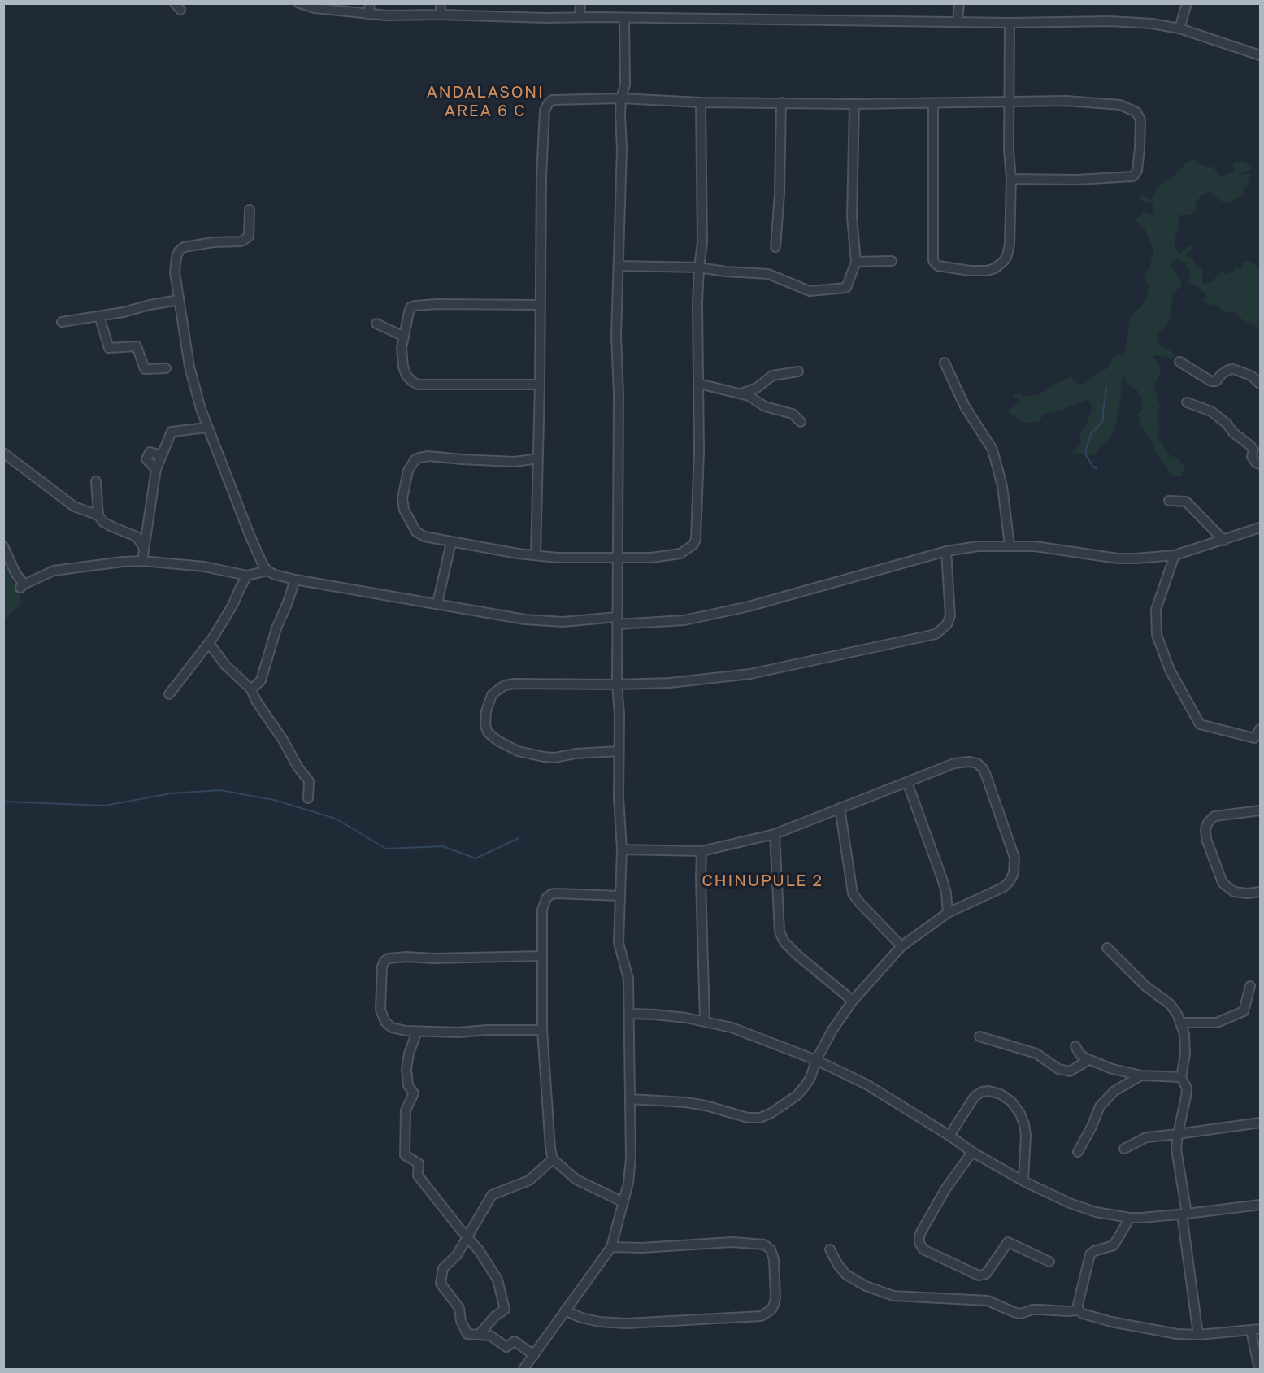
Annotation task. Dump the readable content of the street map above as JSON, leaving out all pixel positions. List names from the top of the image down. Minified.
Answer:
{"districts":["ANDALASONI AREA 6 C","CHINUPULE 2"]}
